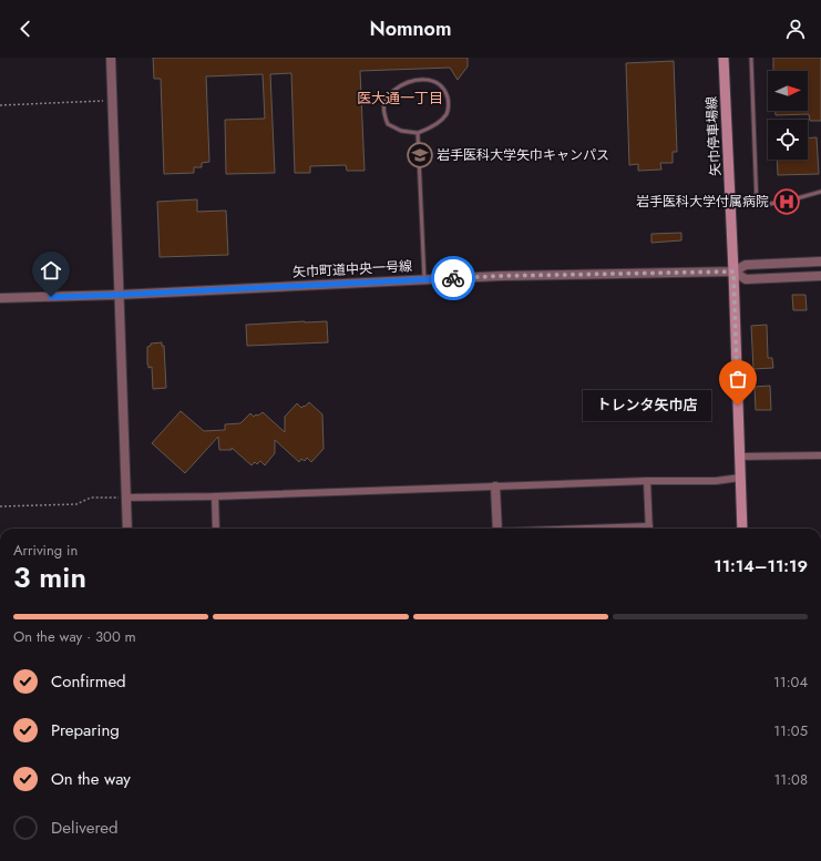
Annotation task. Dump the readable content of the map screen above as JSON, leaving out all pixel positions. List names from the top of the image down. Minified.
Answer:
{"streets":{"main road":["矢巾停車場線"],"street":["矢巾町道中央一号線"]},"crossings":[["矢巾停車場線","矢巾町道中央一号線"]],"districts":["医大通一丁目"],"places":{"school or university":["岩手医科大学矢巾キャンパス"],"hospital":["岩手医科大学付属病院"],"other":["トレンタ矢巾店"]},"north":"right","page":{"header":"Nomnom","bubble":"トレンタ矢巾店","heading":["3 min","Arriving in","11:14–11:19"],"bar":"On the way · 300 m","list":[["Confirmed","11:04"],["Preparing","11:05"],["On the way","11:08"],"Delivered"]}}
